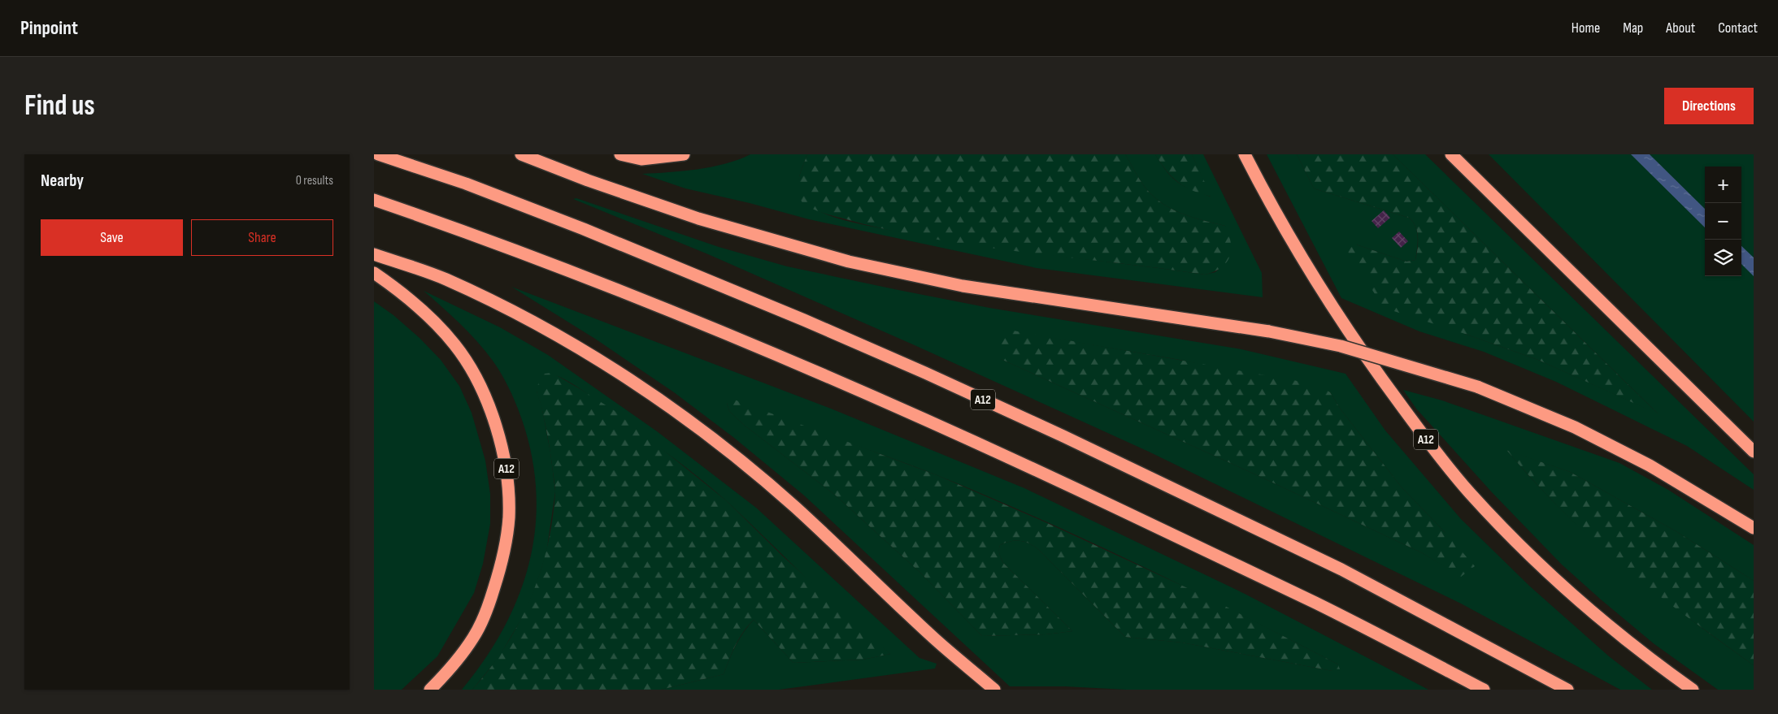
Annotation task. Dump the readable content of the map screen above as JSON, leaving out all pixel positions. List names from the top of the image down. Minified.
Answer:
{"streets":{"highway":["A12"]},"page":{"header":"Pinpoint","nav":["Home","Map","About","Contact"],"buttons":["Directions",["Save","Share"]],"title":"Find us","heading":["Nearby","0 results"],"map_buttons":["+","−"]}}
